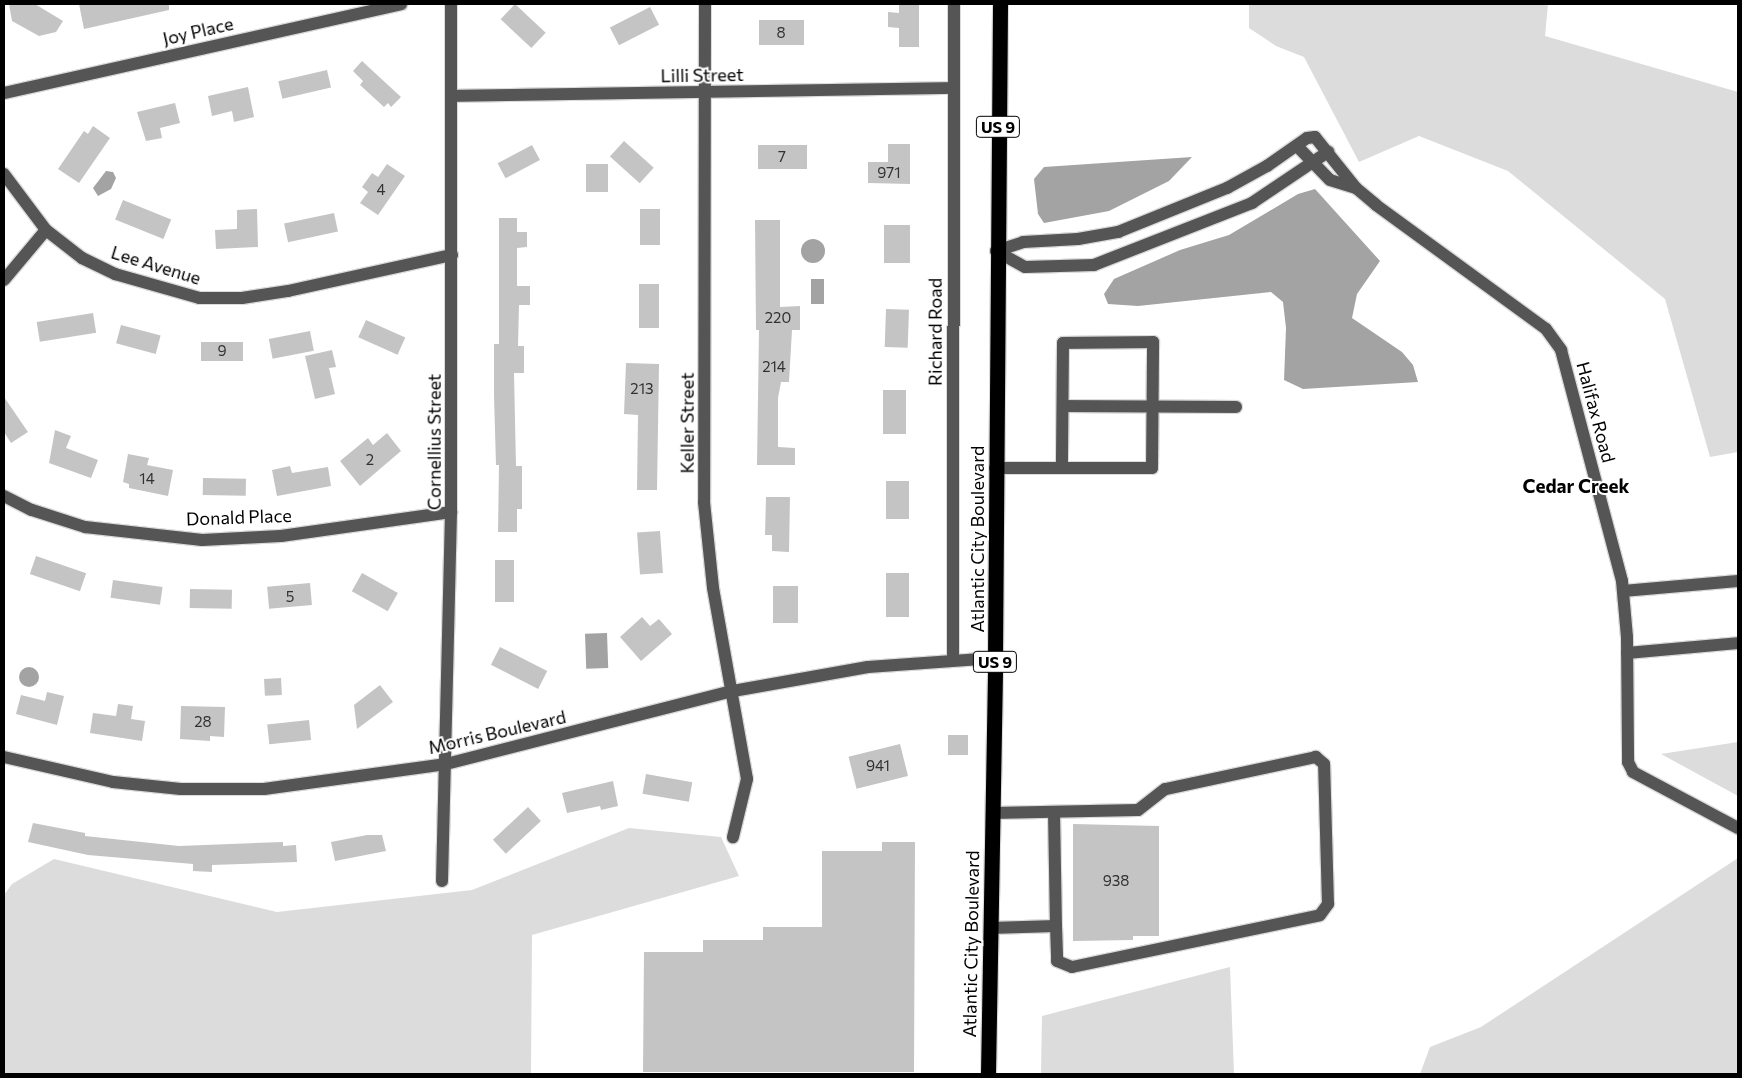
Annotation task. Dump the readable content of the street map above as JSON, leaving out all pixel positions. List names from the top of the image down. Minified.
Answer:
{"streets":{"highway":["US 9","Atlantic City Boulevard"],"street":["Joy Place","Lilli Street","Lee Avenue","Richard Road","Halifax Road","Keller Street","Cornellius Street","Donald Place","Morris Boulevard"]},"crossings":[["Lilli Street","Richard Road"],["Lilli Street","Keller Street"],["Lilli Street","Cornellius Street"],["Lee Avenue","Cornellius Street"],["Richard Road","Morris Boulevard"],["Keller Street","Morris Boulevard"],["Cornellius Street","Donald Place"],["Cornellius Street","Morris Boulevard"],["Atlantic City Boulevard","Morris Boulevard"]],"districts":["Cedar Creek"],"house_numbers":["8","7","971","4","220","9","214","213","2","14","5","28","941","938"]}
